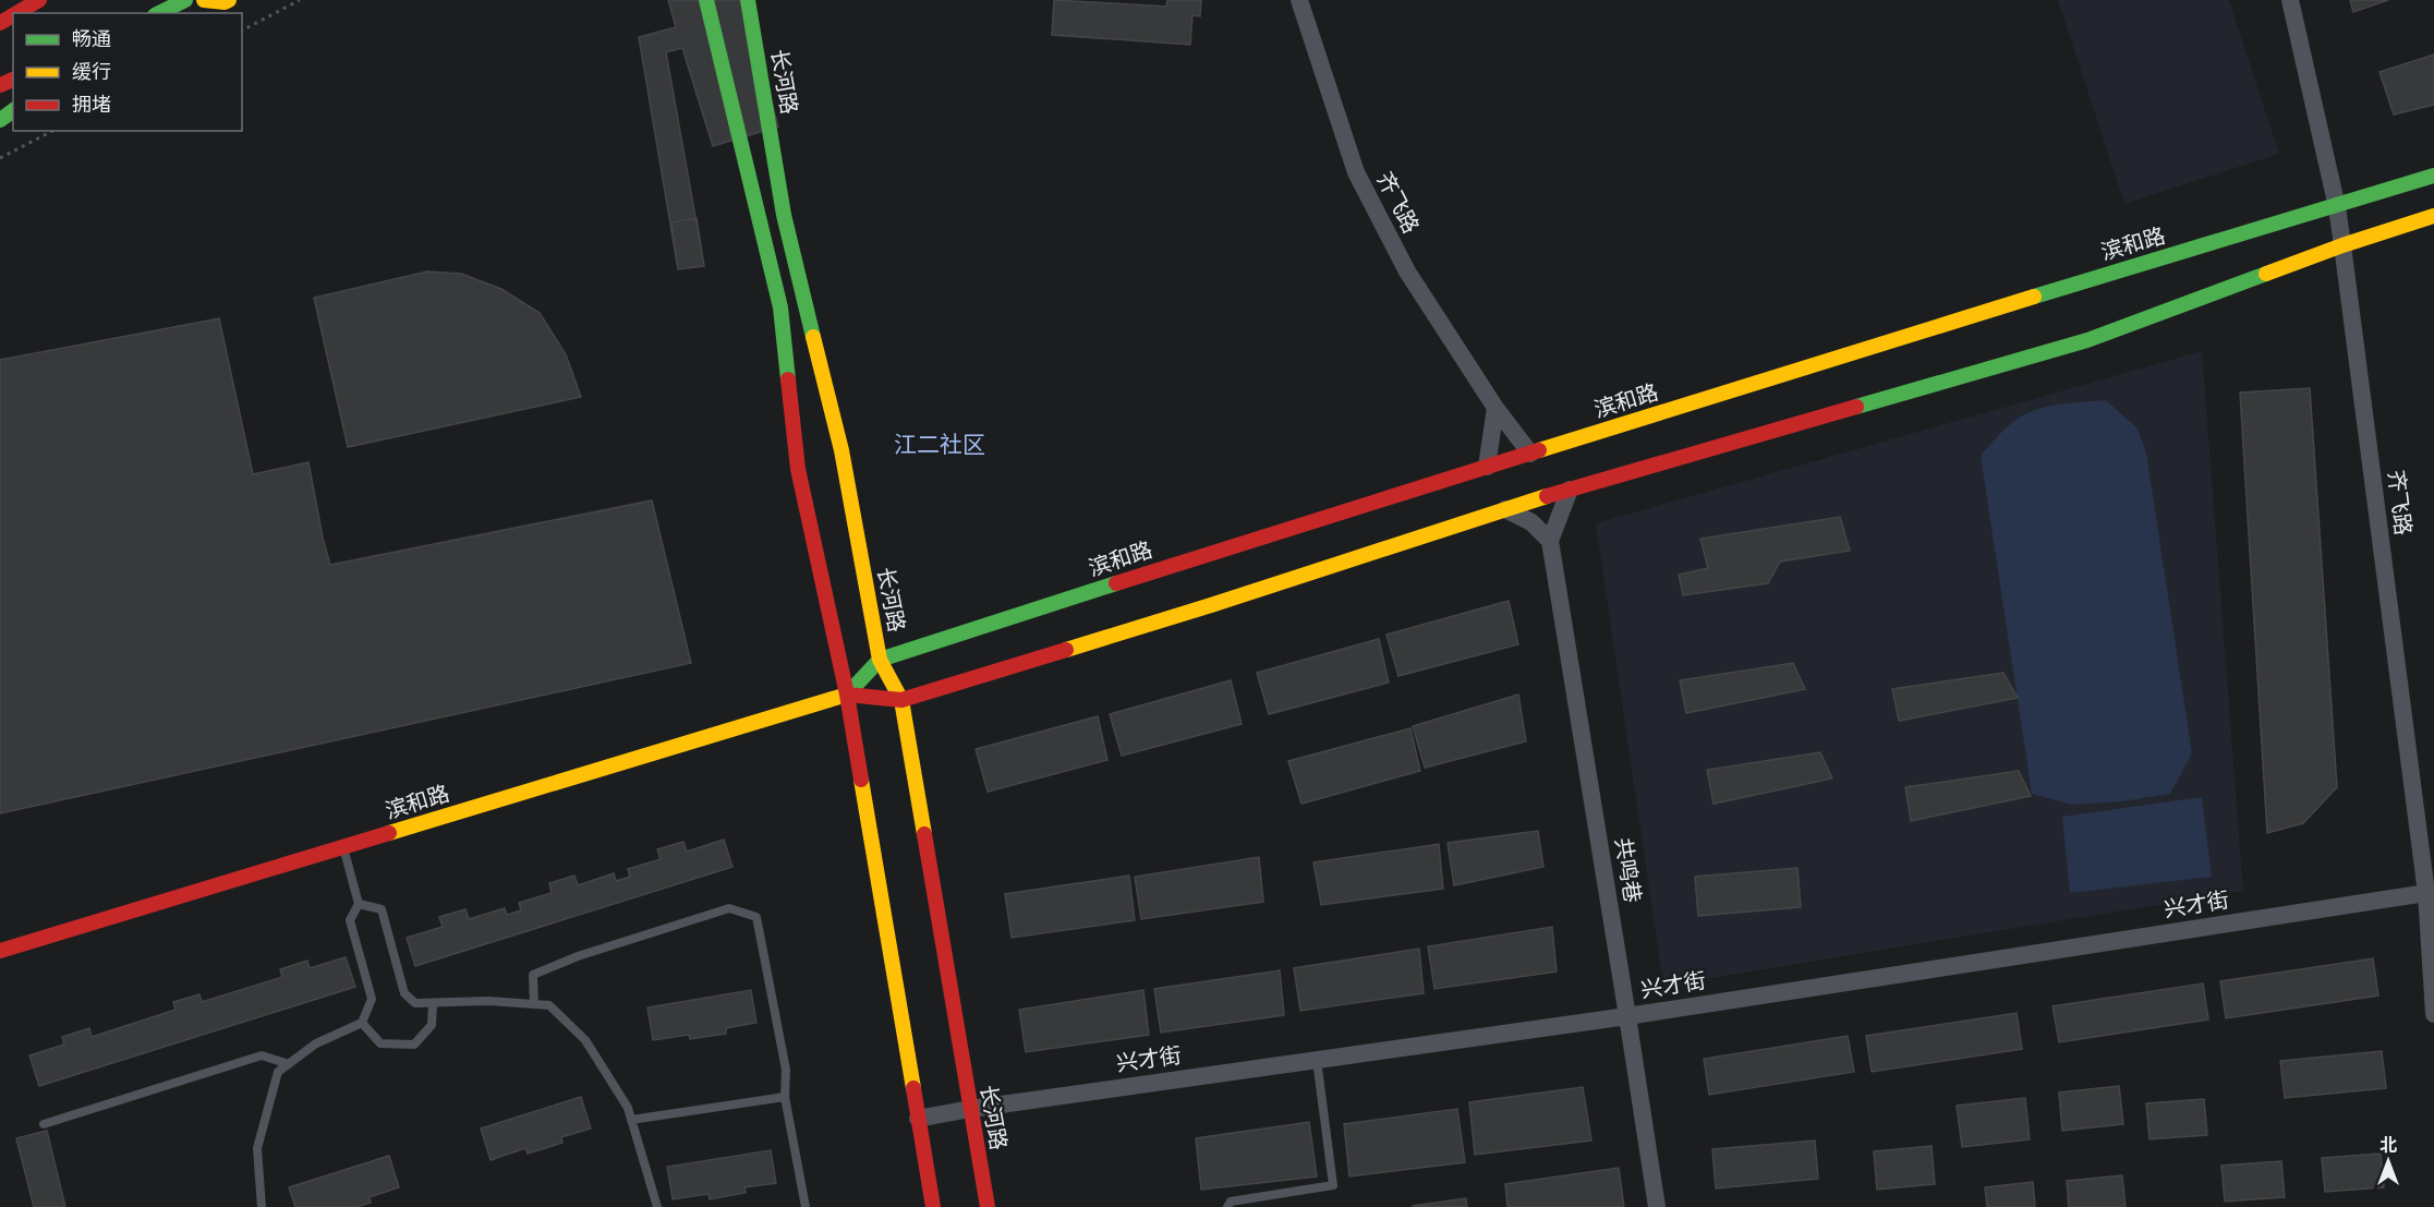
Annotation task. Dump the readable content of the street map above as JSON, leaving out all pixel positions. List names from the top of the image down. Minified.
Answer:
{"streets":{"main road":["长河路","滨和路"],"street":["齐飞路","共鸣巷","兴才街"]},"crossings":[["长河路","滨和路"],["长河路","兴才街"],["齐飞路","滨和路"],["齐飞路","兴才街"],["共鸣巷","兴才街"]],"districts":["江二社区"],"legend":["畅通","缓行","拥堵"],"north":"top"}
